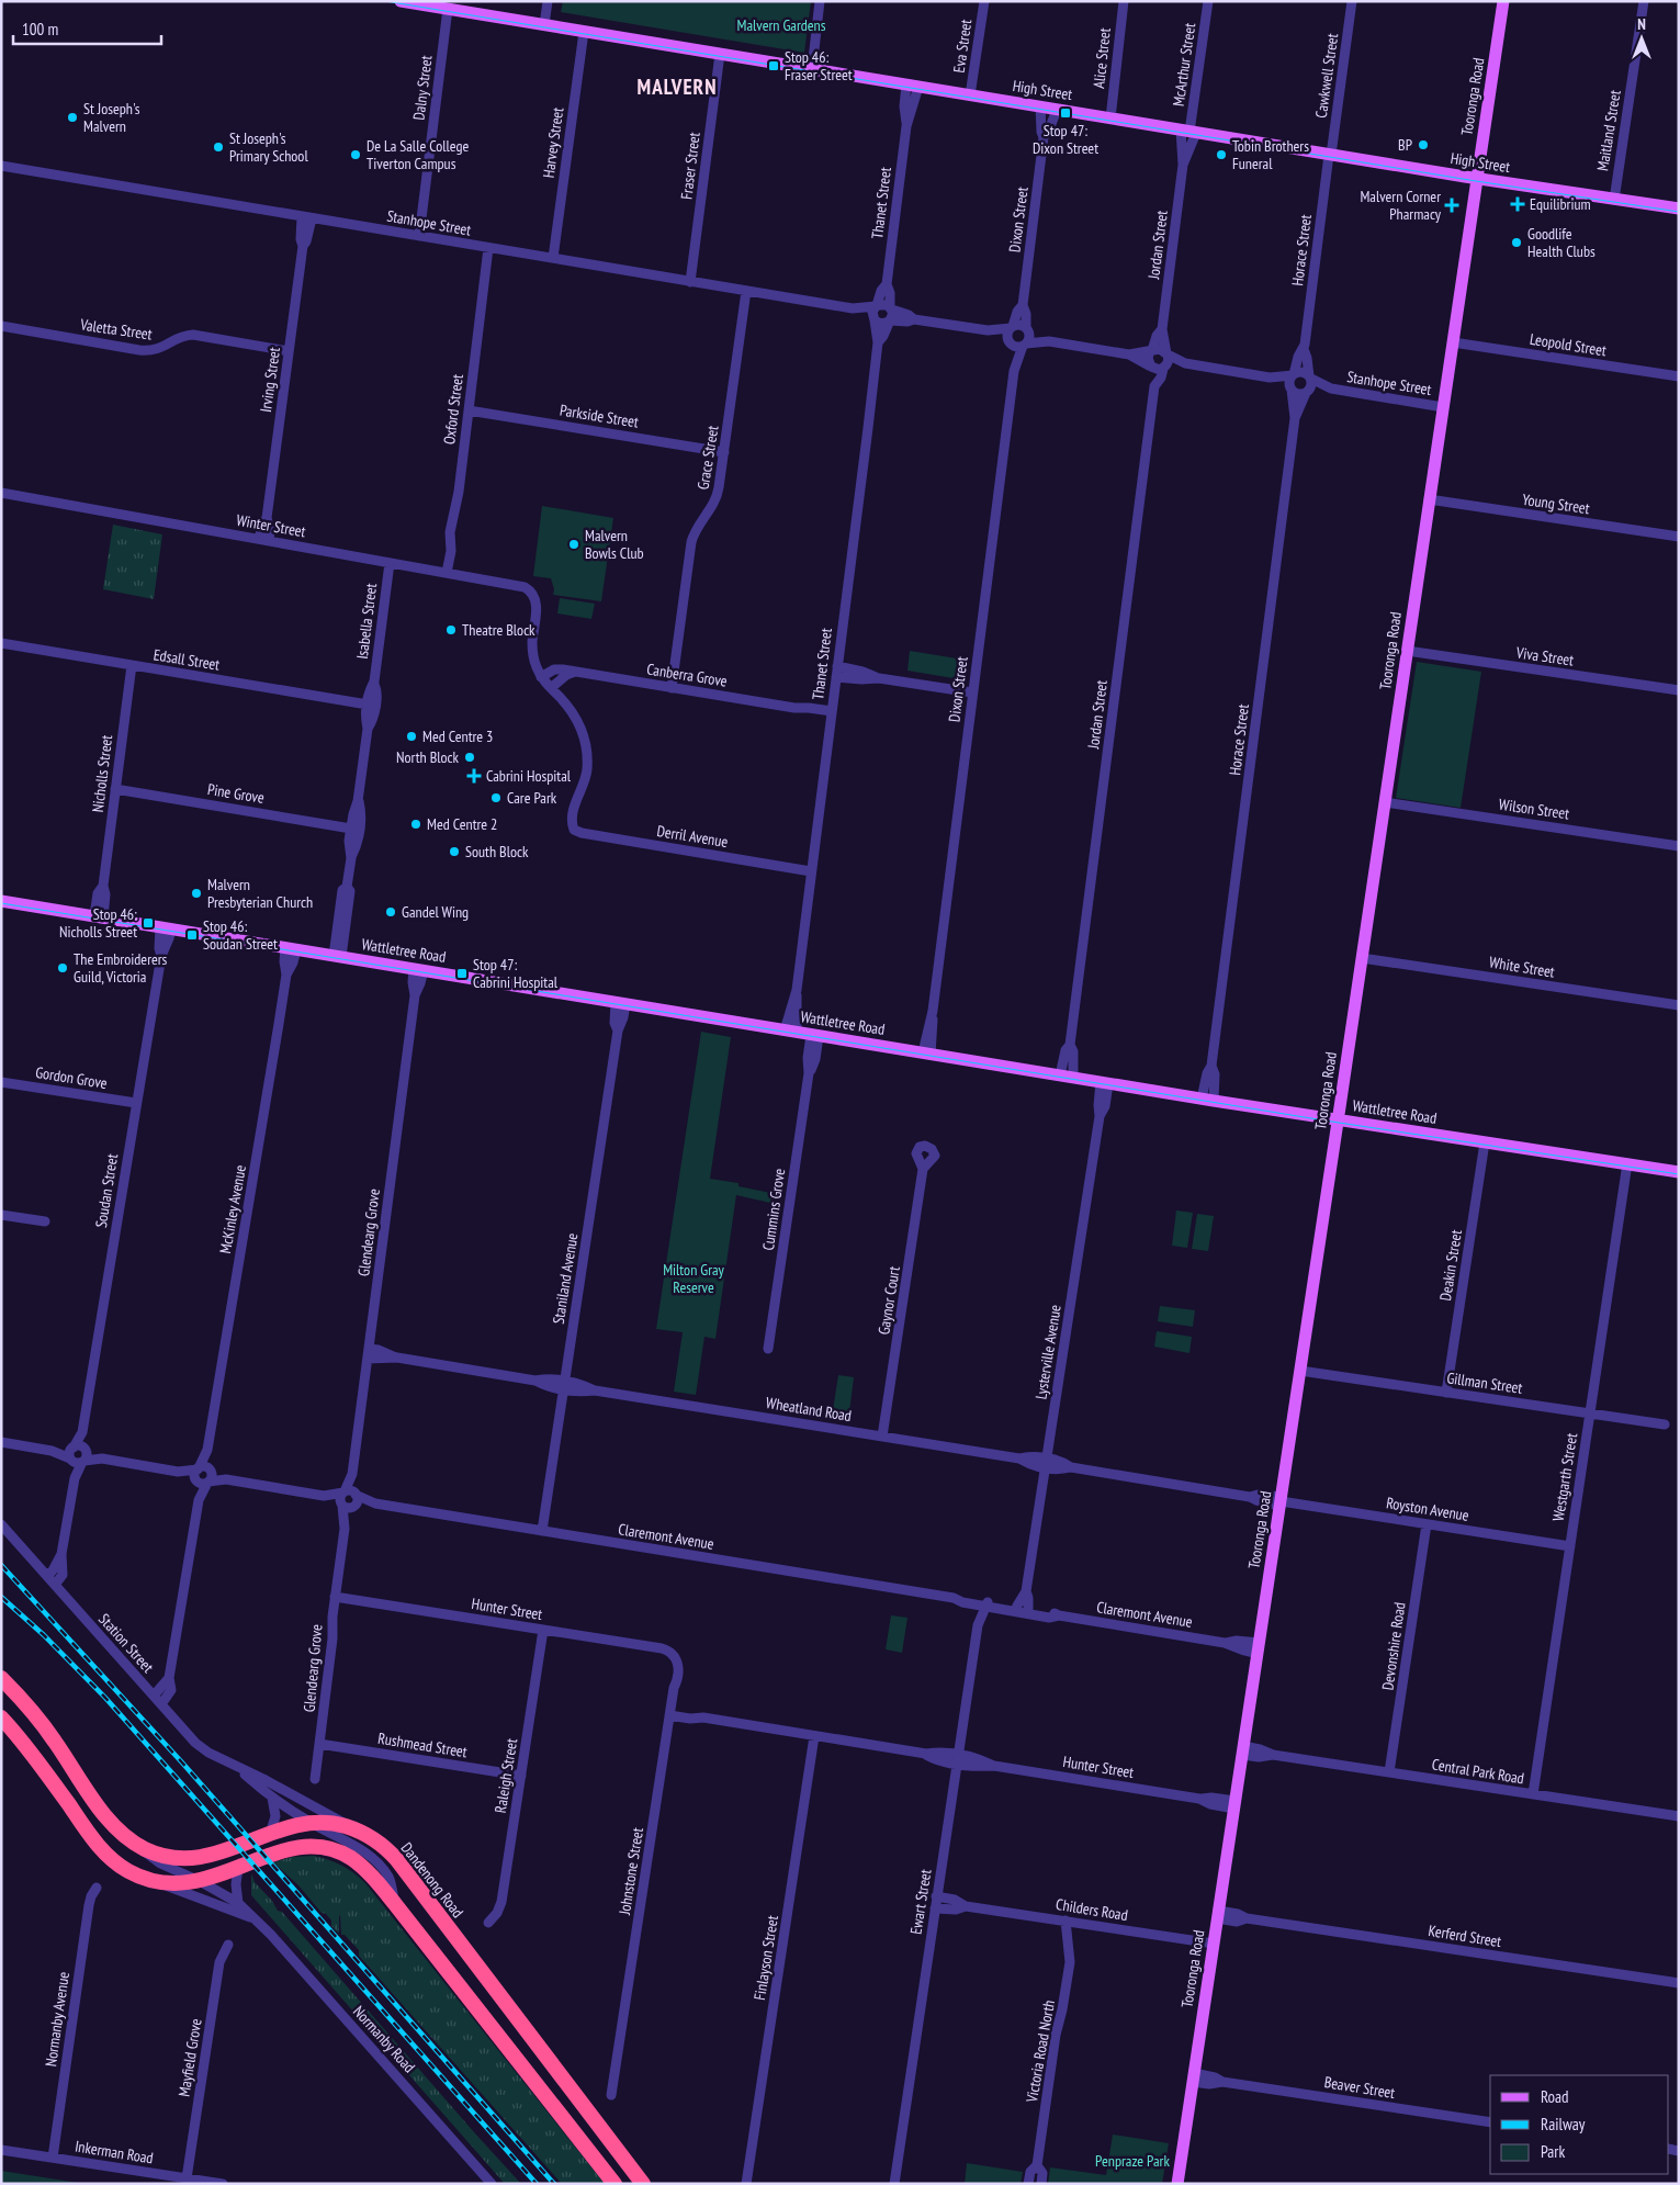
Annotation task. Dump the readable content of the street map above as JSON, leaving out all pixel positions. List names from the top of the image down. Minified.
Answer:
{"streets":{"highway":["Dandenong Road"],"main road":["High Street","Tooronga Road","Wattletree Road"],"street":["Eva Street","Alice Street","McArthur Street","Cawkwell Street","Dalny Street","Maitland Street","Harvey Street","Fraser Street","Thanet Street","Dixon Street","Stanhope Street","Jordan Street","Horace Street","Valetta Street","Leopold Street","Irving Street","Oxford Street","Parkside Street","Grace Street","Young Street","Winter Street","Isabella Street","Viva Street","Edsall Street","Canberra Grove","Nicholls Street","Pine Grove","Wilson Street","Derril Avenue","White Street","Gordon Grove","Soudan Street","McKinley Avenue","Cummins Grove","Glendearg Grove","Deakin Street","Staniland Avenue","Gaynor Court","Lysterville Avenue","Gillman Street","Wheatland Road","Westgarth Street","Royston Avenue","Claremont Avenue","Hunter Street","Station Street","Devonshire Road","Rushmead Street","Central Park Road","Raleigh Street","Johnstone Street","Ewart Street","Childers Road","Kerferd Street","Finlayson Street","Normanby Avenue","Normanby Road","Victoria Road North","Mayfield Grove","Beaver Street","Inkerman Road"]},"crossings":[["Eva Street","High Street"],["Alice Street","High Street"],["McArthur Street","High Street"],["McArthur Street","Jordan Street"],["Cawkwell Street","High Street"],["Cawkwell Street","Horace Street"],["Dalny Street","High Street"],["Dalny Street","Stanhope Street"],["High Street","Tooronga Road"],["High Street","Maitland Street"],["High Street","Harvey Street"],["High Street","Fraser Street"],["High Street","Thanet Street"],["High Street","Dixon Street"],["High Street","Jordan Street"],["High Street","Horace Street"],["Tooronga Road","Stanhope Street"],["Tooronga Road","Leopold Street"],["Tooronga Road","Young Street"],["Tooronga Road","Viva Street"],["Tooronga Road","Wilson Street"],["Tooronga Road","Wattletree Road"],["Tooronga Road","White Street"],["Tooronga Road","Gillman Street"],["Tooronga Road","Wheatland Road"],["Tooronga Road","Royston Avenue"],["Tooronga Road","Claremont Avenue"],["Tooronga Road","Hunter Street"],["Tooronga Road","Central Park Road"],["Tooronga Road","Childers Road"],["Tooronga Road","Kerferd Street"],["Tooronga Road","Beaver Street"],["Harvey Street","Stanhope Street"],["Fraser Street","Stanhope Street"],["Thanet Street","Stanhope Street"],["Thanet Street","Canberra Grove"],["Thanet Street","Derril Avenue"],["Thanet Street","Wattletree Road"],["Dixon Street","Wattletree Road"],["Stanhope Street","Horace Street"],["Stanhope Street","Irving Street"],["Stanhope Street","Oxford Street"],["Stanhope Street","Grace Street"],["Jordan Street","Wattletree Road"],["Horace Street","Wattletree Road"],["Valetta Street","Irving Street"],["Irving Street","Winter Street"],["Oxford Street","Parkside Street"],["Oxford Street","Winter Street"],["Parkside Street","Grace Street"],["Grace Street","Canberra Grove"],["Winter Street","Isabella Street"],["Winter Street","Canberra Grove"],["Isabella Street","Edsall Street"],["Isabella Street","Pine Grove"],["Isabella Street","Wattletree Road"],["Edsall Street","Nicholls Street"],["Nicholls Street","Pine Grove"],["Nicholls Street","Wattletree Road"],["Wattletree Road","Soudan Street"],["Wattletree Road","McKinley Avenue"],["Wattletree Road","Cummins Grove"],["Wattletree Road","Glendearg Grove"],["Wattletree Road","Deakin Street"],["Wattletree Road","Staniland Avenue"],["Wattletree Road","Lysterville Avenue"],["Wattletree Road","Westgarth Street"],["Gordon Grove","Soudan Street"],["Glendearg Grove","Wheatland Road"],["Glendearg Grove","Claremont Avenue"],["Glendearg Grove","Hunter Street"],["Glendearg Grove","Rushmead Street"],["Deakin Street","Gillman Street"],["Staniland Avenue","Wheatland Road"],["Staniland Avenue","Claremont Avenue"],["Gaynor Court","Wheatland Road"],["Lysterville Avenue","Wheatland Road"],["Lysterville Avenue","Claremont Avenue"],["Gillman Street","Westgarth Street"],["Wheatland Road","Royston Avenue"],["Westgarth Street","Royston Avenue"],["Westgarth Street","Central Park Road"],["Royston Avenue","Devonshire Road"],["Claremont Avenue","Ewart Street"],["Hunter Street","Raleigh Street"],["Hunter Street","Johnstone Street"],["Hunter Street","Ewart Street"],["Hunter Street","Finlayson Street"],["Station Street","Dandenong Road"],["Devonshire Road","Central Park Road"],["Rushmead Street","Raleigh Street"],["Dandenong Road","Normanby Road"],["Ewart Street","Childers Road"],["Childers Road","Victoria Road North"],["Normanby Avenue","Inkerman Road"],["Mayfield Grove","Inkerman Road"]],"districts":["MALVERN"],"parks":["Malvern Gardens","Milton Gray Reserve","Penpraze Park"],"places":{"transit":["Stop 46: Fraser Street","Stop 47: Dixon Street","Stop 46: Nicholls Street","Stop 46: Soudan Street","Stop 47: Cabrini Hospital"],"other":["St Joseph's Malvern","BP","St Joseph's Primary School","De La Salle College Tiverton Campus","Tobin Brothers Funeral","Goodlife Health Clubs","Malvern Bowls Club","Theatre Block","Med Centre 3","North Block","Care Park","Med Centre 2","South Block","Malvern Presbyterian Church","Gandel Wing","The Embroiderers Guild, Victoria"],"health":["Equilibrium","Malvern Corner Pharmacy","Cabrini Hospital"]},"legend":["Road","Railway","Park"],"scale_bar":"100 m","north":"top"}
